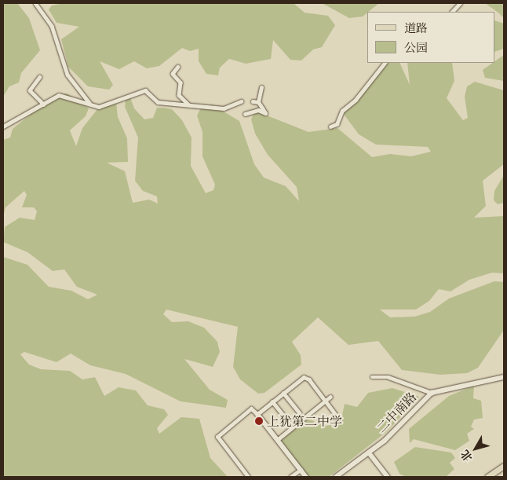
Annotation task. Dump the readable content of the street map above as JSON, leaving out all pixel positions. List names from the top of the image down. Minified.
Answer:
{"streets":{"street":["二中南路"]},"places":["上犹第二中学"],"legend":["道路","公园"],"north":"bottom left"}
